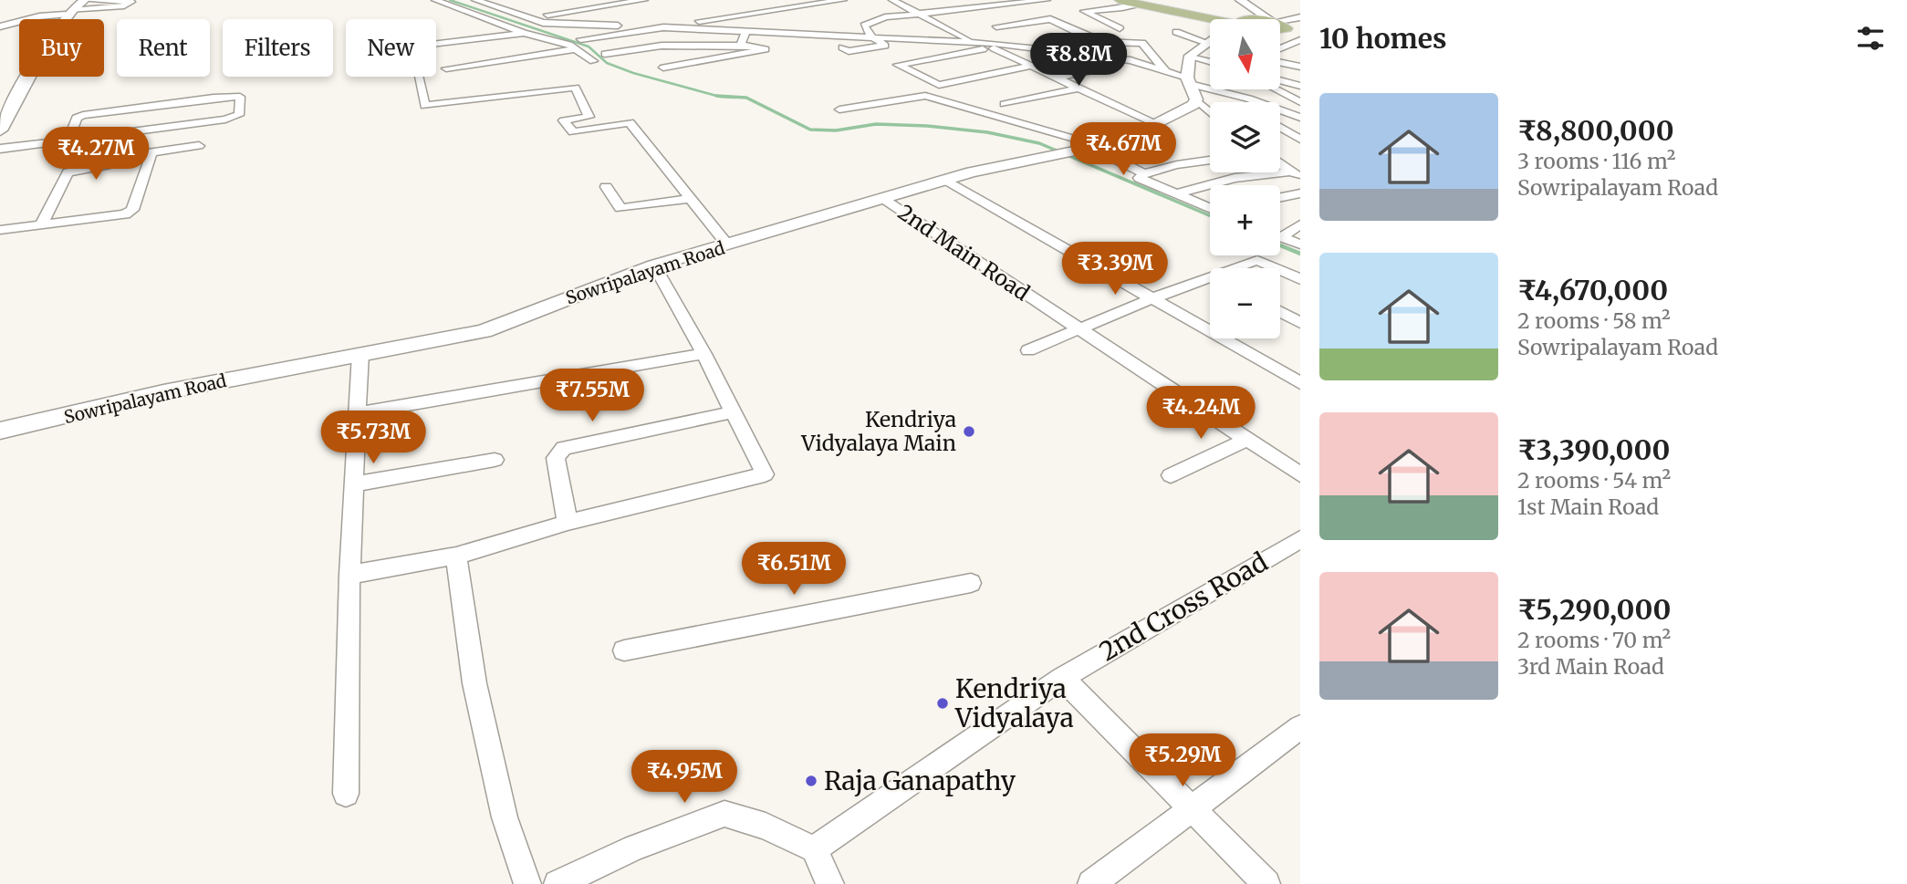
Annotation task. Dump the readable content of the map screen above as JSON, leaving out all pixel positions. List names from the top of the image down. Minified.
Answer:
{"streets":{"street":["2nd Main Road","Sowripalayam Road","2nd Cross Road"]},"crossings":[["2nd Main Road","Sowripalayam Road"]],"places":["Kendriya Vidyalaya Main","Kendriya Vidyalaya","Raja Ganapathy"],"north":"bottom","page":{"heading":"10 homes","map_buttons":["+","−"],"chip":["Buy","Rent","Filters","New"],"price":["₹8.8M","₹4.67M","₹4.27M","₹3.39M","₹7.55M","₹4.24M","₹5.73M","₹6.51M","₹5.29M","₹4.95M"],"list":[{"name":"₹8,800,000","note":"3 rooms · 116 m² · Sowripalayam Road"},{"name":"₹4,670,000","note":"2 rooms · 58 m² · Sowripalayam Road"},{"name":"₹3,390,000","note":"2 rooms · 54 m² · 1st Main Road"},{"name":"₹5,290,000","note":"2 rooms · 70 m² · 3rd Main Road"}]}}
